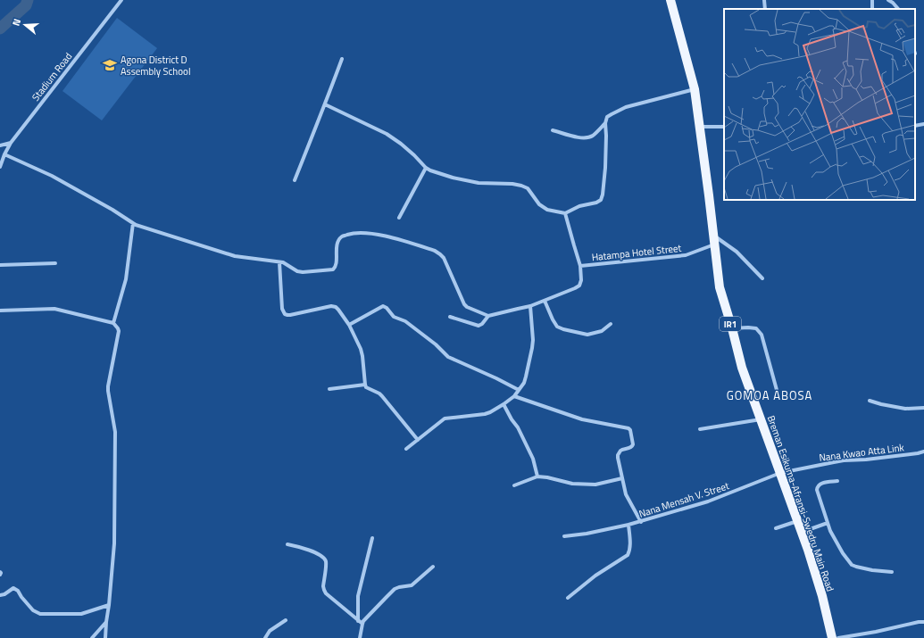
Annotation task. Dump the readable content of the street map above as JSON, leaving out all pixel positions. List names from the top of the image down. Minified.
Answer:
{"streets":{"main road":["IR1","Breman Esikuma-Afransi-Swedru Main Road"],"street":["Stadium Road","Hatampa Hotel Street","Nana Kwao Atta Link","Nana Mensah V. Street"]},"crossings":[["Hatampa Hotel Street","Breman Esikuma-Afransi-Swedru Main Road"],["Nana Kwao Atta Link","Nana Mensah V. Street"],["Nana Kwao Atta Link","Breman Esikuma-Afransi-Swedru Main Road"],["Nana Mensah V. Street","Breman Esikuma-Afransi-Swedru Main Road"]],"districts":["GOMOA ABOSA"],"places":{"school or university":["Agona District D Assembly School"]},"north":"left"}
